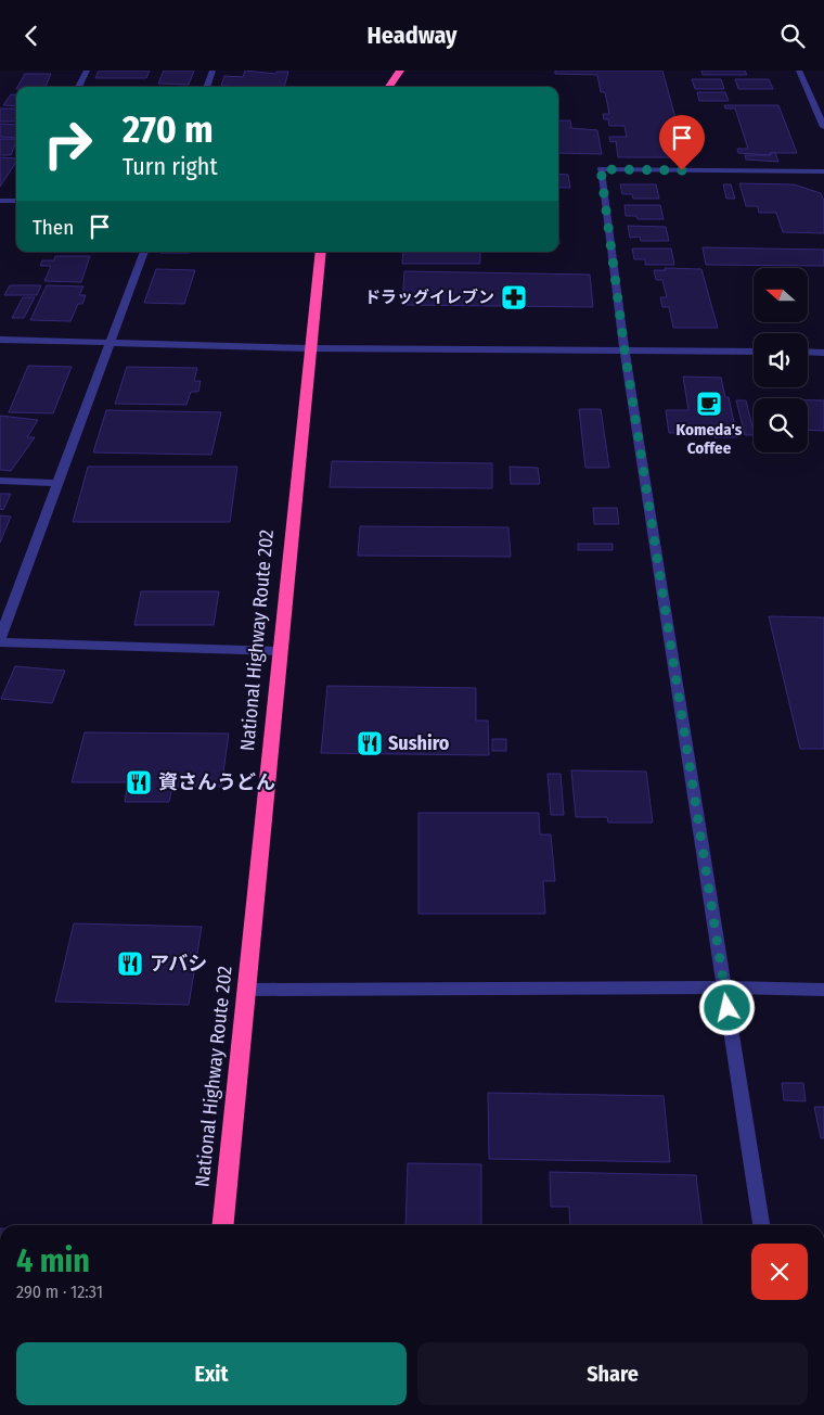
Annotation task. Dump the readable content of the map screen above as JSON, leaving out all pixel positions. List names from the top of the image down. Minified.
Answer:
{"streets":{"highway":["National Highway Route 202"]},"places":{"pharmacy":["ドラッグイレブン"],"cafe":["Komeda's Coffee"],"restaurant":["Sushiro","資さんうどん","アバシ"]},"north":"left","page":{"header":"Headway","turn":["270 m","Turn right"],"then":"Then","heading":["4 min","290 m · 12:31"],"buttons":["Exit","Share"]}}
